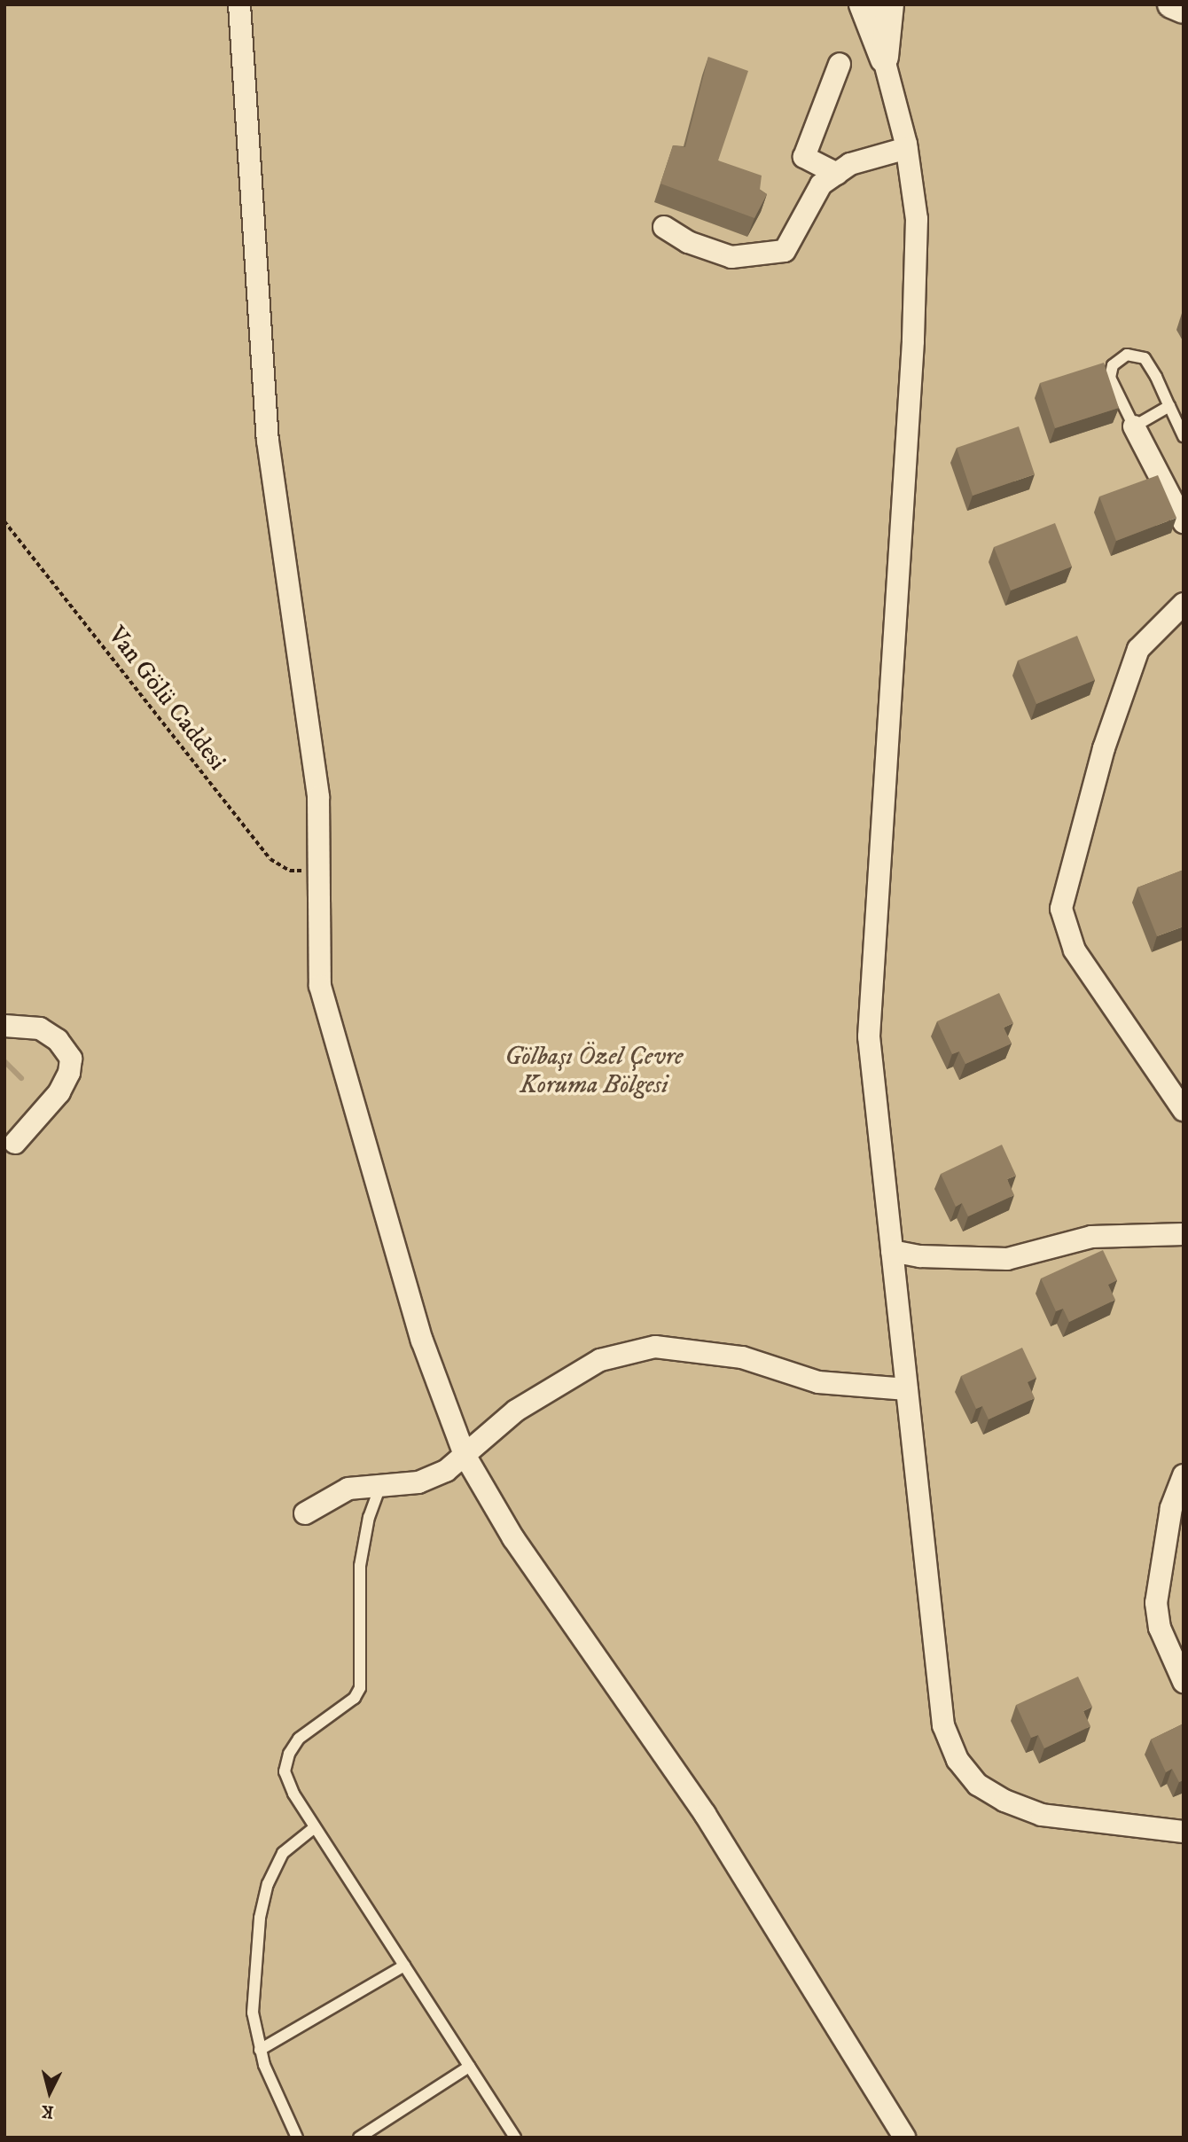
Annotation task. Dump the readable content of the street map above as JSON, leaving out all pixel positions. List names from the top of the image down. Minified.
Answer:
{"streets":{"path":["Van Gölü Caddesi"]},"parks":["Gölbaşı Özel Çevre Koruma Bölgesi"],"north":"bottom"}
